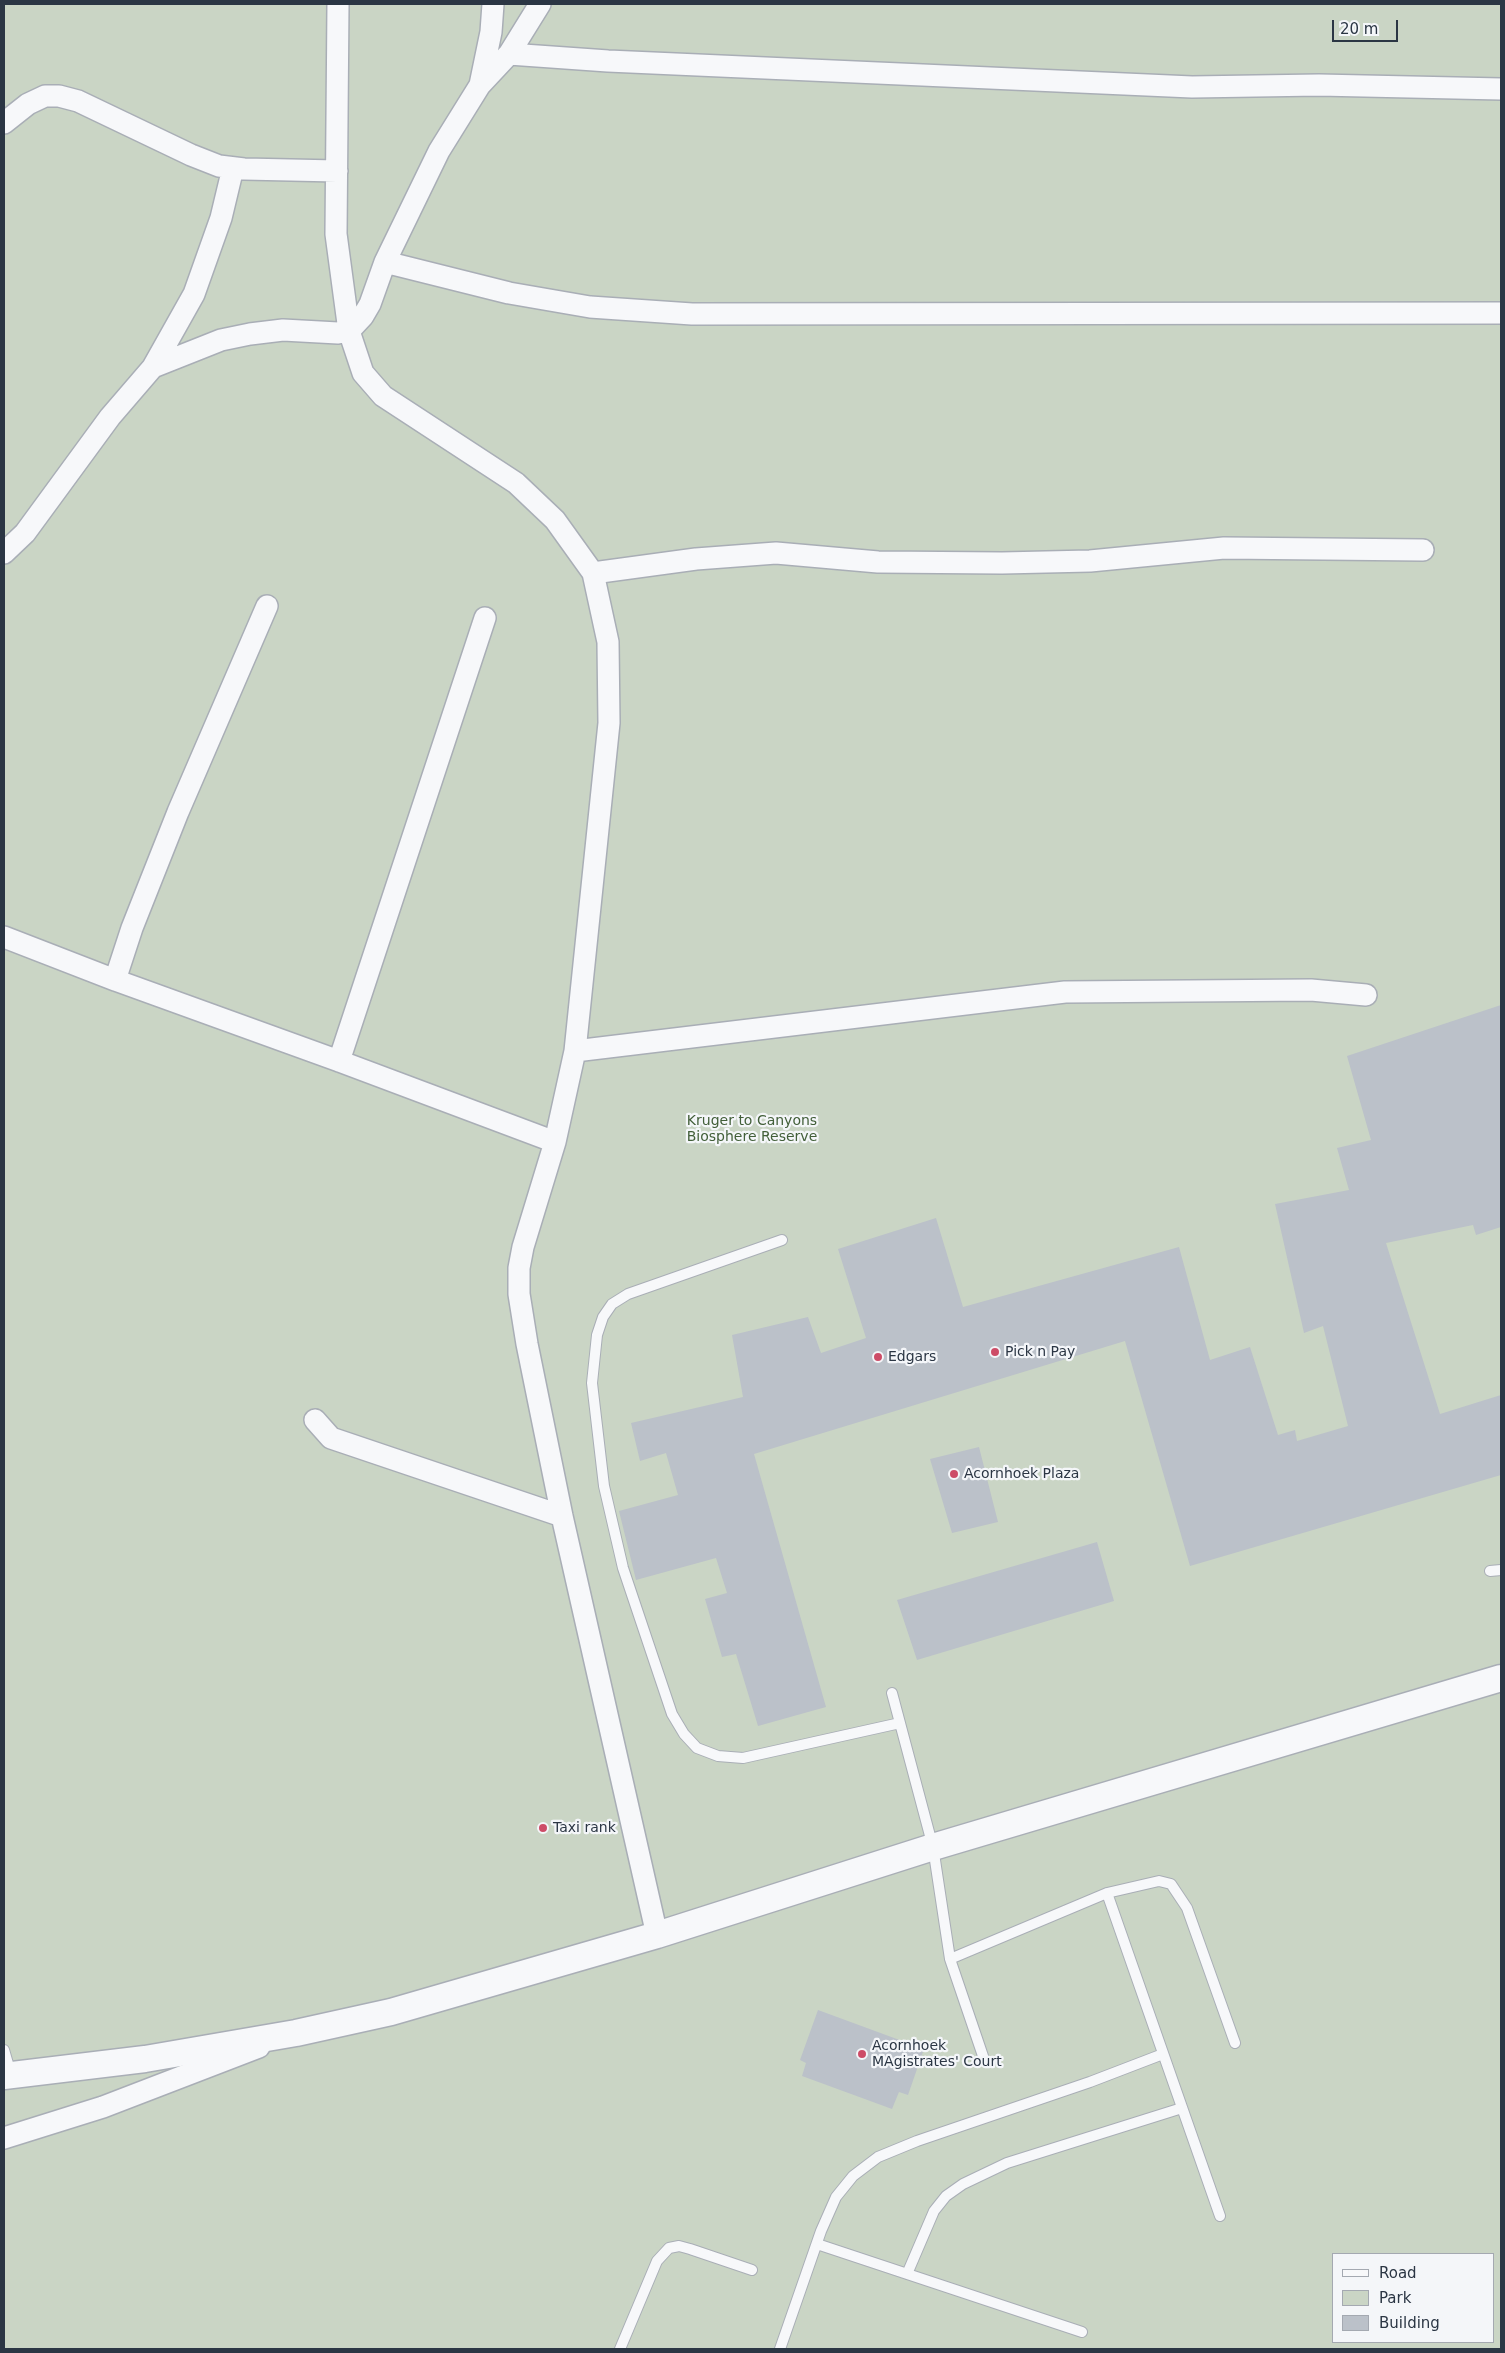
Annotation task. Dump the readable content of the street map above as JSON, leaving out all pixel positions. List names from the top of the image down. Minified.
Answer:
{"parks":["Kruger to Canyons Biosphere Reserve"],"places":["Pick n Pay","Edgars","Acornhoek Plaza","Taxi rank","Acornhoek MAgistrates' Court"],"legend":["Road","Park","Building"],"scale_bar":"20 m"}
